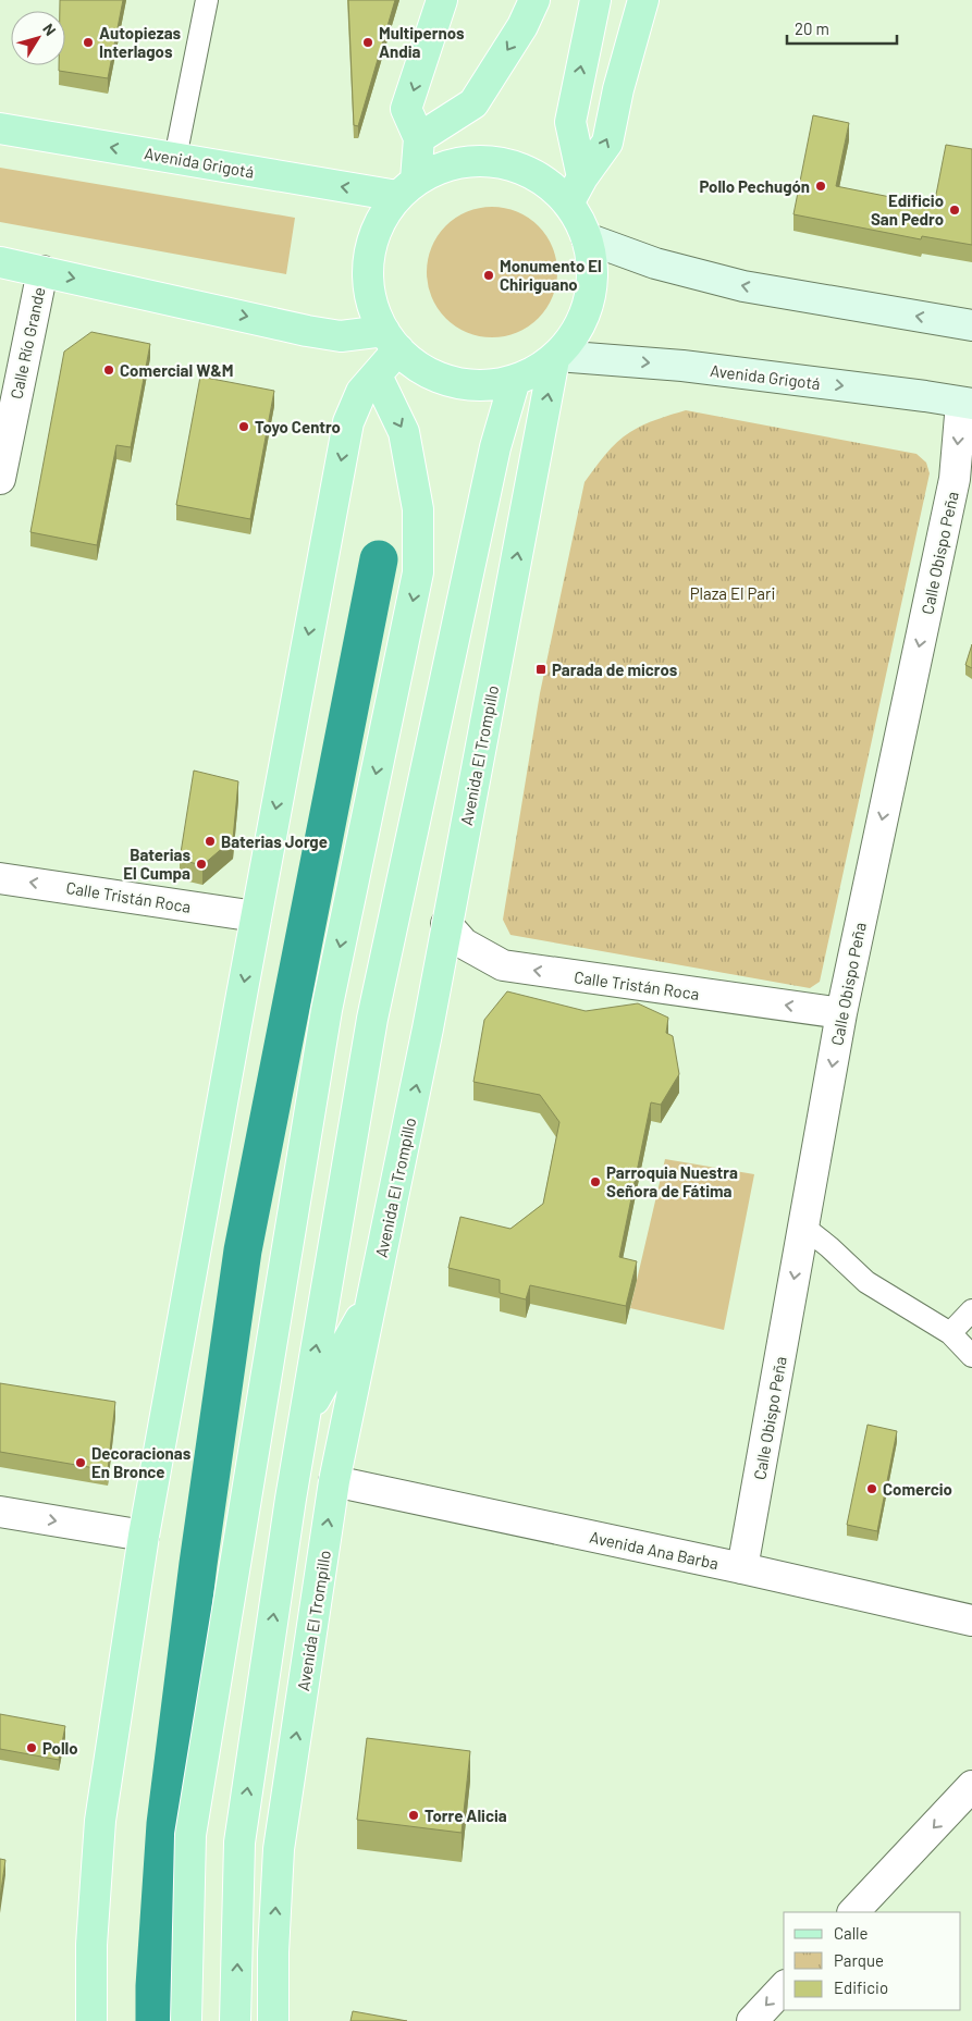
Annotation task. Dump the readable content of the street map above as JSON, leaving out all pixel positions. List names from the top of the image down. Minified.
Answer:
{"streets":{"main road":["Avenida Grigotá","Avenida El Trompillo"],"street":["Calle Río Grande","Calle Obispo Peña","Calle Tristán Roca","Avenida Ana Barba"]},"crossings":[["Avenida Grigotá","Calle Obispo Peña"],["Avenida Grigotá","Avenida El Trompillo"],["Calle Obispo Peña","Calle Tristán Roca"],["Calle Obispo Peña","Avenida Ana Barba"],["Avenida El Trompillo","Calle Tristán Roca"],["Avenida El Trompillo","Avenida Ana Barba"]],"one_way":["Calle Obispo Peña","Calle Tristán Roca"],"parks":["Plaza El Pari"],"places":{"other":["Autopiezas Interlagos","Multipernos Andia","Pollo Pechugón","Edificio San Pedro","Monumento El Chiriguano","Comercial W&M","Toyo Centro","Baterias Jorge","Baterias El Cumpa","Parroquia Nuestra Señora de Fátima","Decoracionas En Bronce","Comercio","Pollo","Torre Alicia"],"transit":["Parada de micros"]},"legend":["Calle","Parque","Edificio"],"scale_bar":"20 m","north":"top right"}
